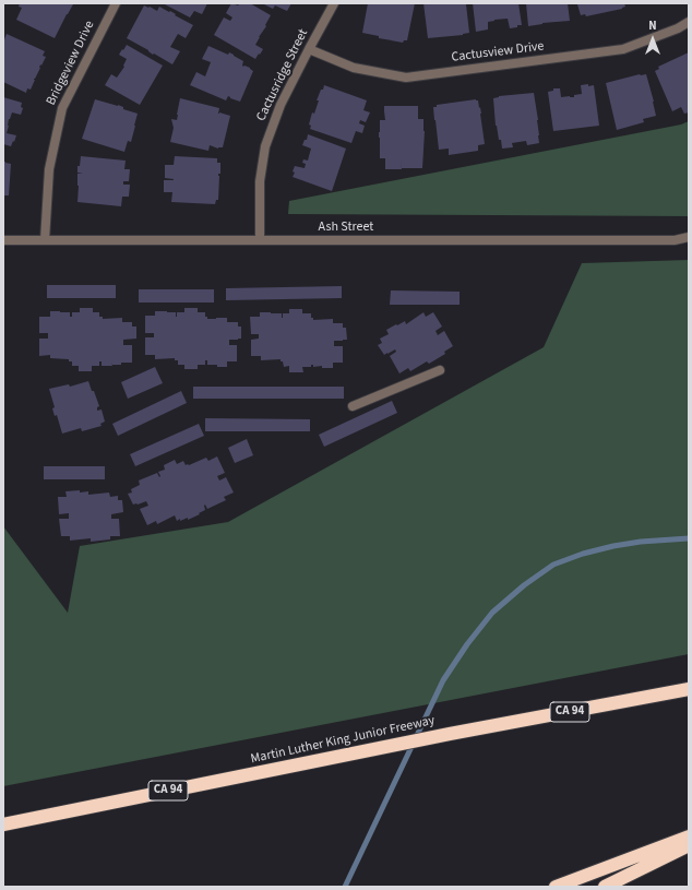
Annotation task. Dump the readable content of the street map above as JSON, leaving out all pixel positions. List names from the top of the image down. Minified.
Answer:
{"streets":{"highway":["CA 94","Martin Luther King Junior Freeway"],"street":["Cactusview Drive","Bridgeview Drive","Cactusridge Street","Ash Street"]},"crossings":[["Cactusview Drive","Cactusridge Street"],["Bridgeview Drive","Ash Street"],["Cactusridge Street","Ash Street"]],"north":"top"}
